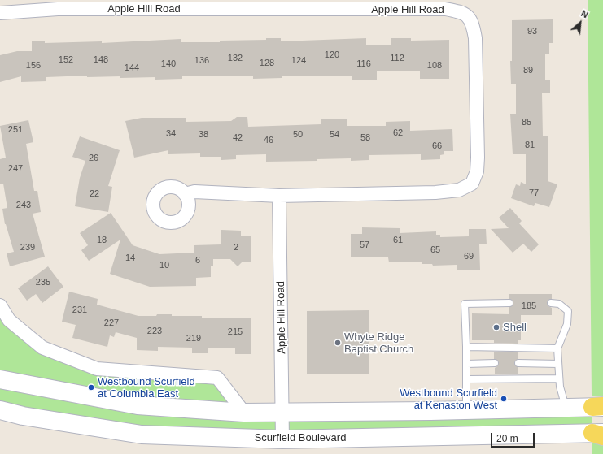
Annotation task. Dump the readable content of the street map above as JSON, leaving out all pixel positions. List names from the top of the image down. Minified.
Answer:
{"streets":{"street":["Apple Hill Road","Scurfield Boulevard"]},"crossings":[["Apple Hill Road","Scurfield Boulevard"]],"places":["Shell","Whyte Ridge Baptist Church","Westbound Scurfield at Columbia East","Westbound Scurfield at Kenaston West"],"house_numbers":["93","120","132","112","152","148","136","124","128","140","116","156","108","144","89","85","251","62","34","38","50","54","42","58","46","81","66","26","247","77","22","243","18","61","57","239","2","65","69","14","6","10","235","185","231","227","223","215","219"],"scale_bar":"20 m","north":"top right"}
